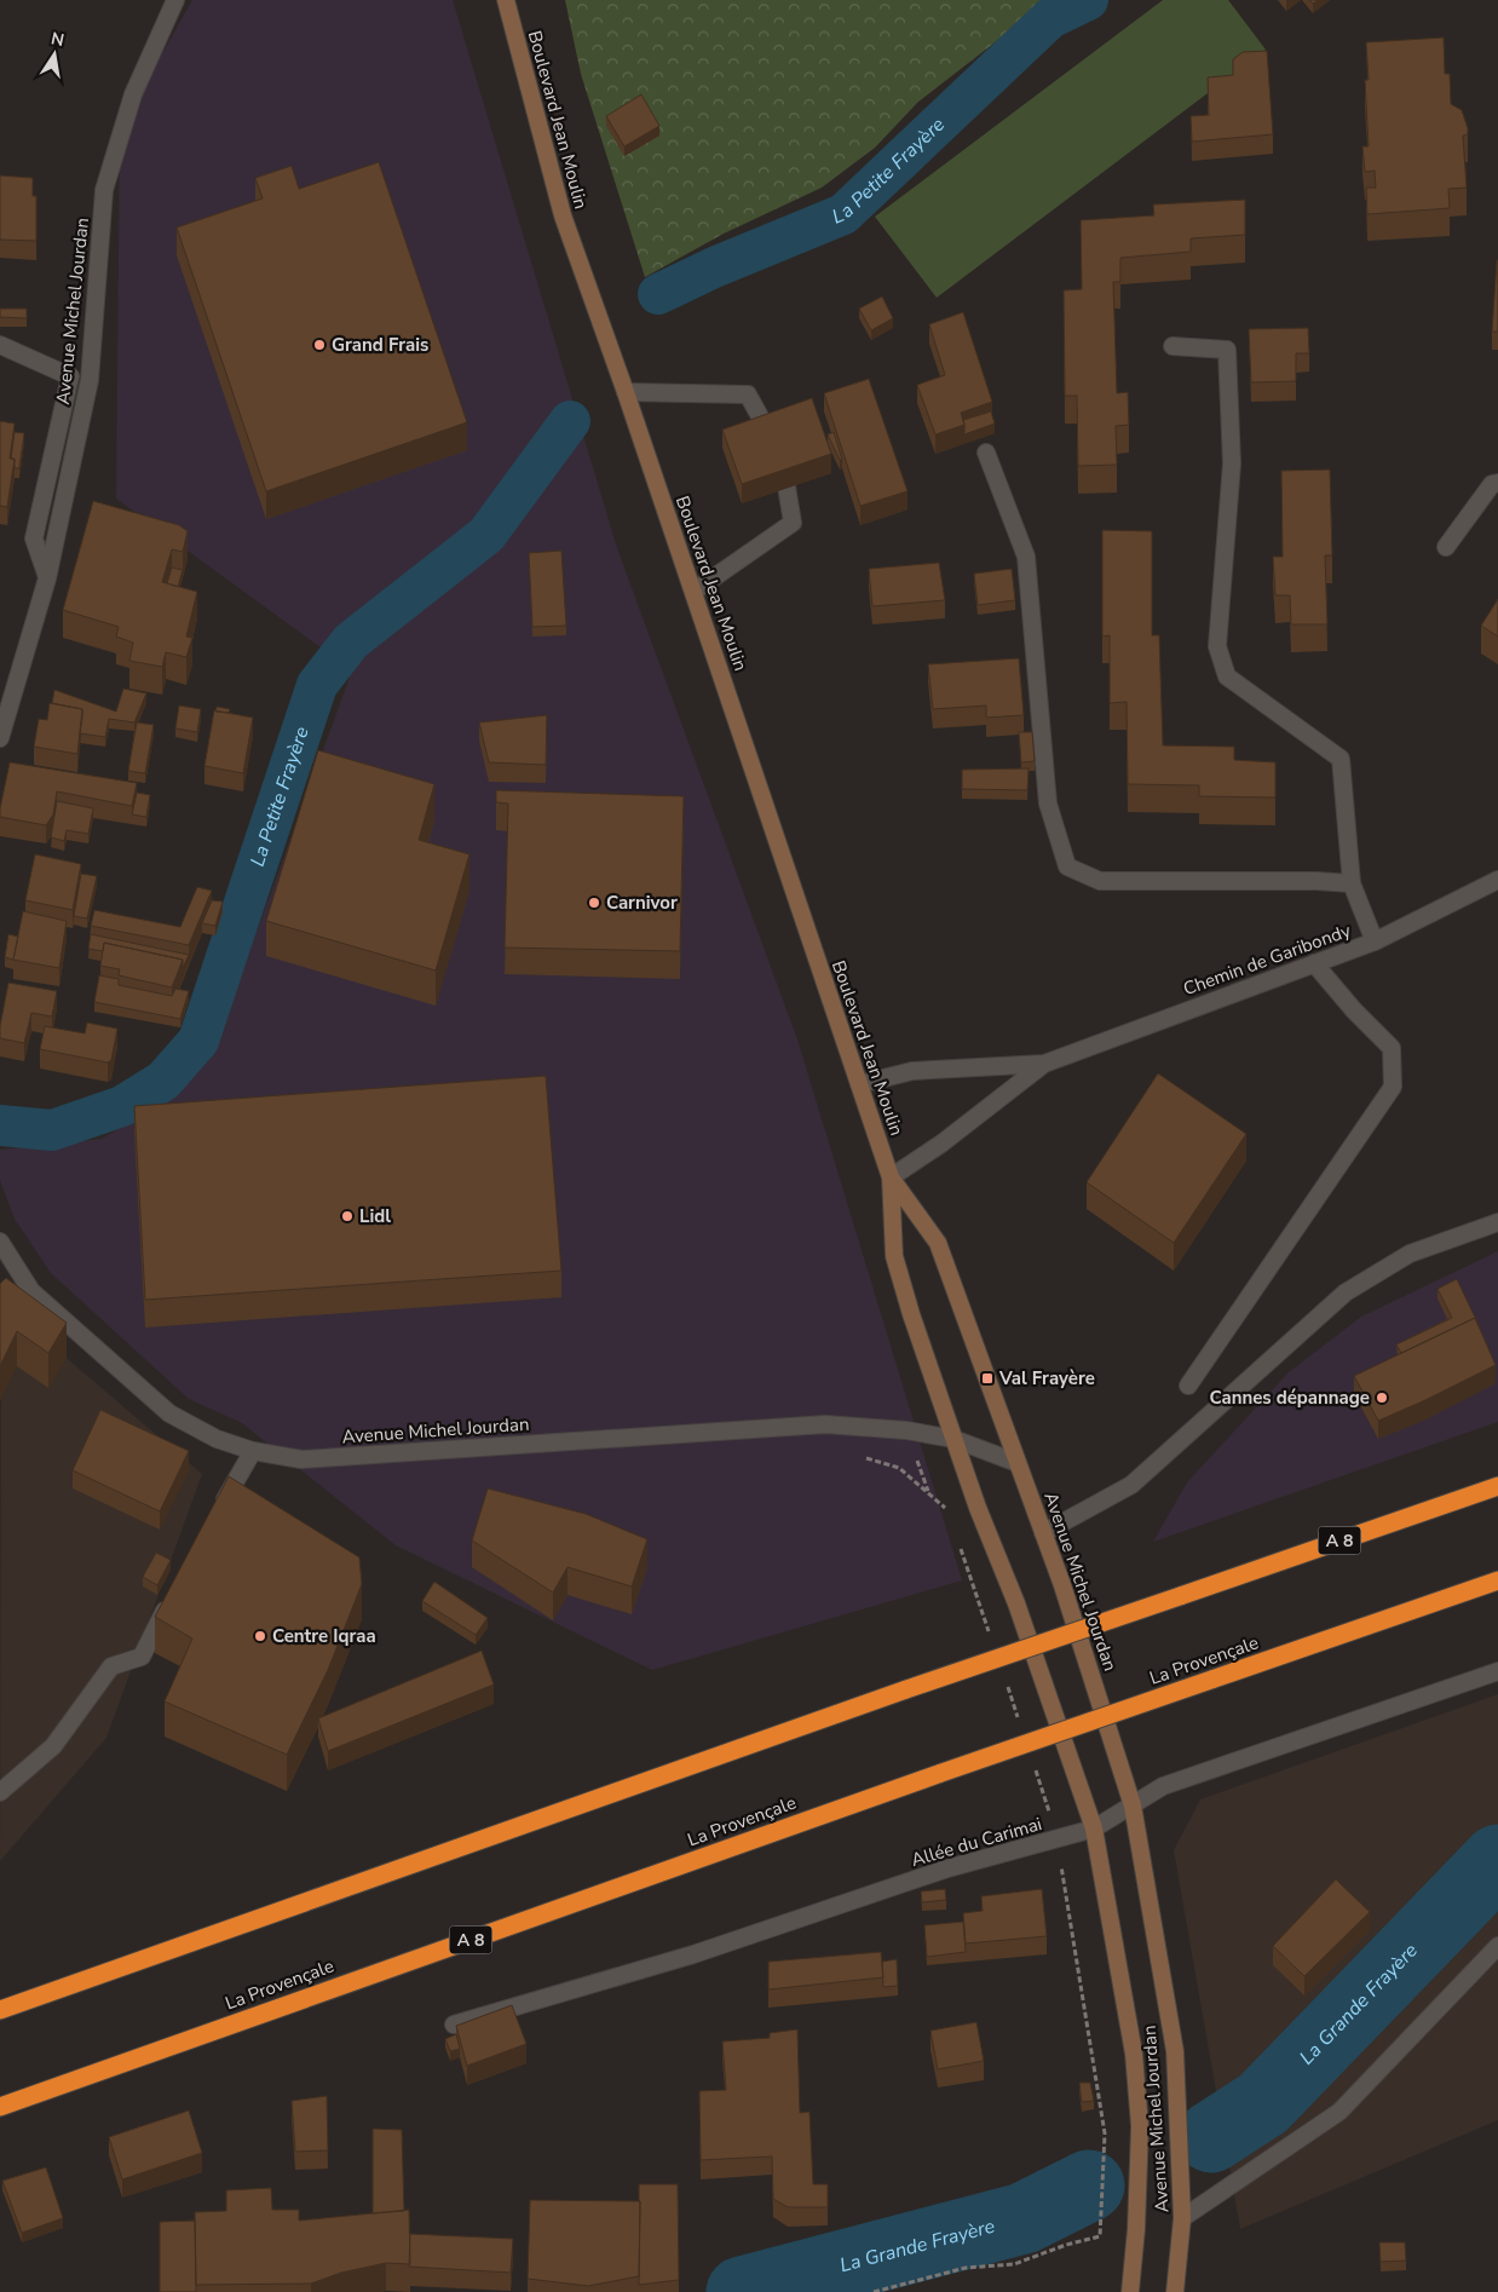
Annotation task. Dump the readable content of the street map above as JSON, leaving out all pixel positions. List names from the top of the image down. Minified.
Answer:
{"streets":{"highway":["A 8","La Provençale"],"main road":["Boulevard Jean Moulin","Avenue Michel Jourdan"],"street":["Chemin de Garibondy","Allée du Carimai"]},"crossings":[["Boulevard Jean Moulin","Avenue Michel Jourdan"],["Boulevard Jean Moulin","Chemin de Garibondy"],["Avenue Michel Jourdan","Chemin de Garibondy"],["Avenue Michel Jourdan","Allée du Carimai"]],"water":["La Petite Frayère","La Grande Frayère"],"places":{"other":["Grand Frais","Carnivor","Lidl","Cannes dépannage","Centre Iqraa"],"transit":["Val Frayère"]},"north":"top"}
